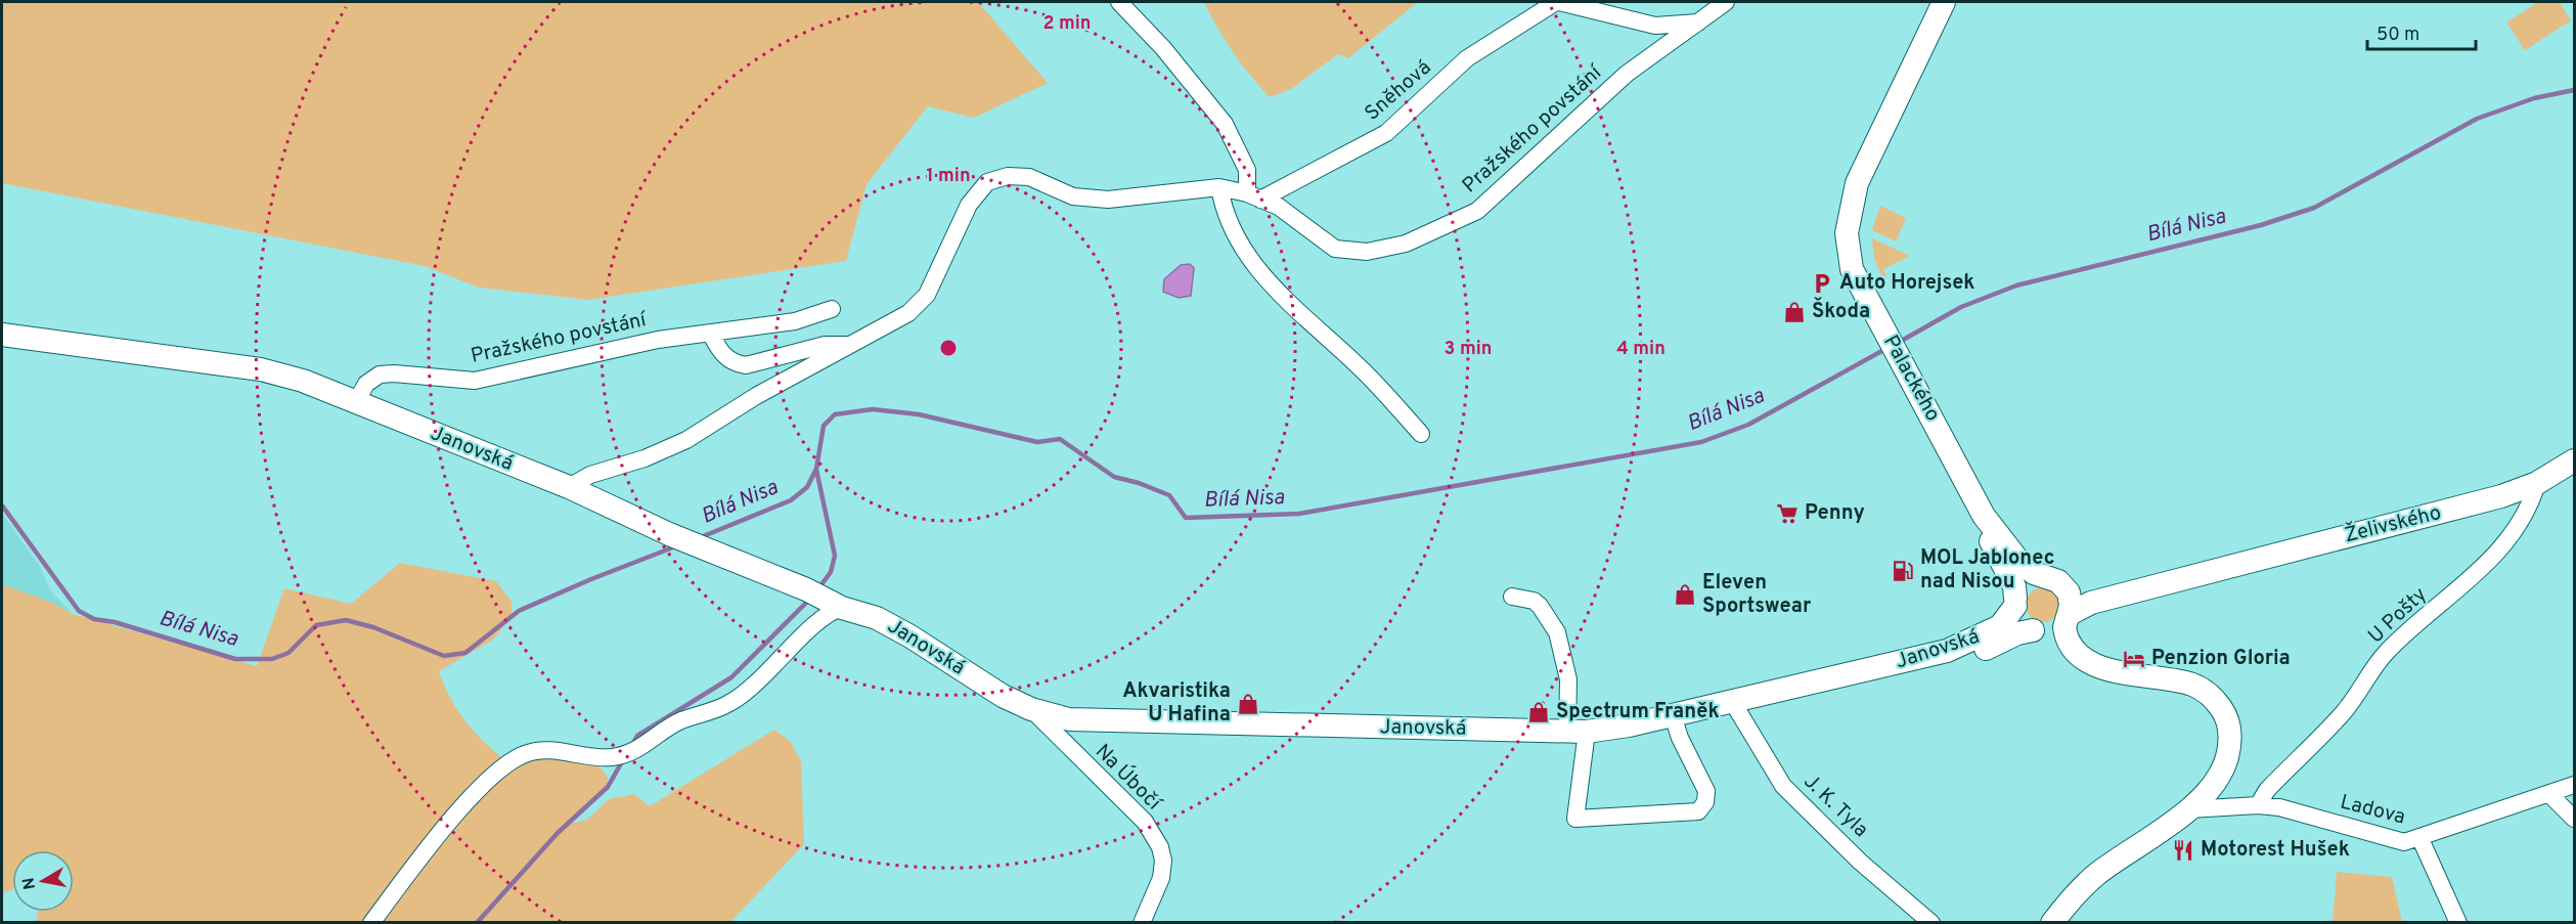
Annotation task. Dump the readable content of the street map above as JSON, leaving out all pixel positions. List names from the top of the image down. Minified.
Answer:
{"streets":{"street":["Sněhová","Pražského povstání","Palackého","Janovská","Želivského","U Pošty","Na Úbočí","J. K. Tyla","Ladova"]},"crossings":[["Sněhová","Pražského povstání"],["Pražského povstání","Janovská"],["Palackého","Janovská"],["Palackého","Želivského"],["Janovská","Želivského"],["Janovská","Na Úbočí"],["Janovská","J. K. Tyla"],["Želivského","U Pošty"],["U Pošty","Ladova"]],"water":["Bílá Nisa"],"places":{"parking":["Auto Horejsek"],"shop":["Škoda","Eleven Sportswear","Akvaristika U Hafina","Spectrum Franěk"],"supermarket":["Penny"],"fuel station":["MOL Jablonec nad Nisou"],"hotel":["Penzion Gloria"],"restaurant":["Motorest Hušek"]},"scale_bar":"50 m","north":"left","rings":["2 min","1 min","3 min","4 min"]}
